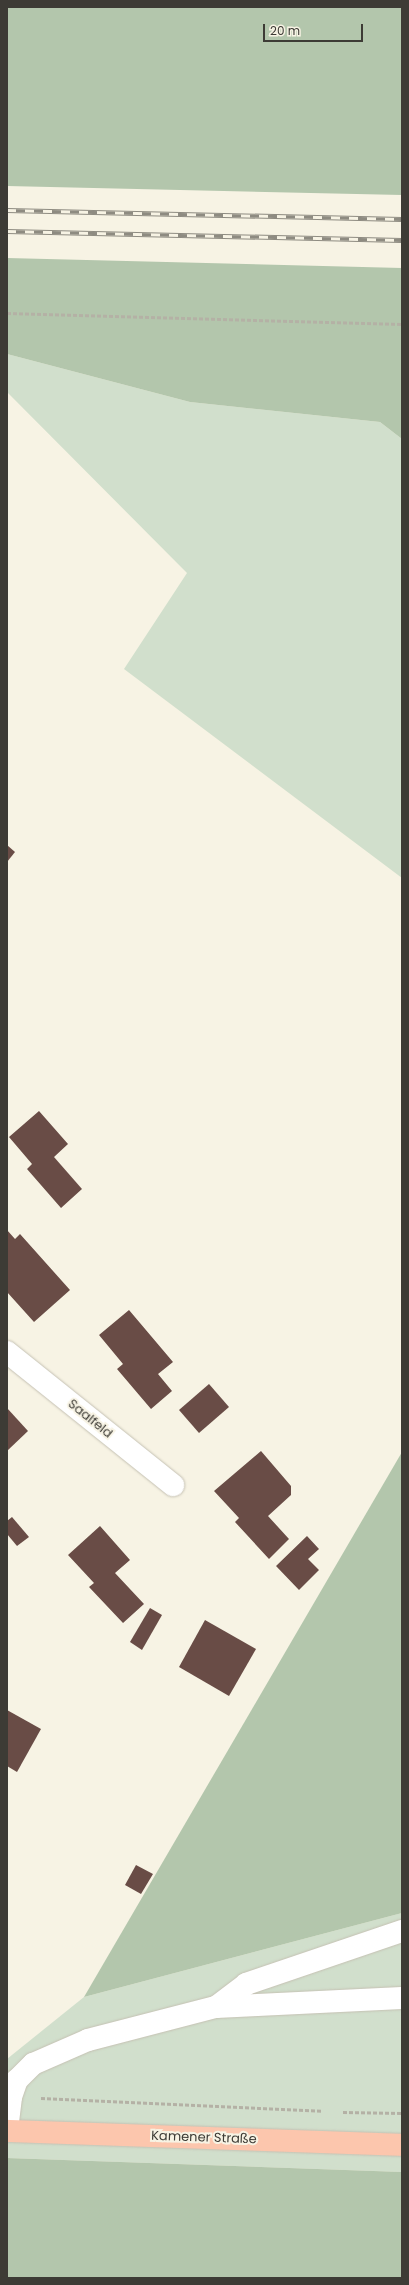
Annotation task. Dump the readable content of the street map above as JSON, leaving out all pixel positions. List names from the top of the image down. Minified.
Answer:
{"streets":{"main road":["Kamener Straße"],"street":["Saalfeld"]},"scale_bar":"20 m"}
